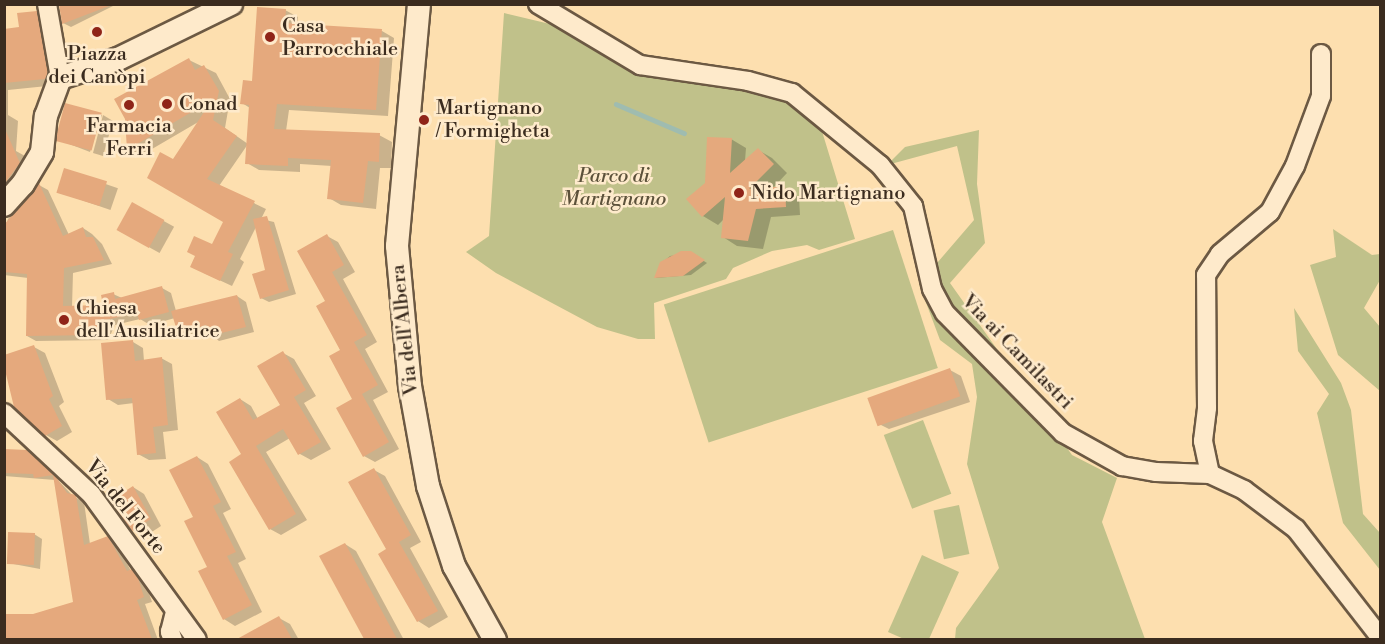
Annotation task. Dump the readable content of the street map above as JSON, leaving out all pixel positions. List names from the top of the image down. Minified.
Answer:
{"streets":{"street":["Via dell'Albera","Via ai Camilastri","Via del Forte"]},"parks":["Parco di Martignano"],"places":["Piazza dei Canòpi","Casa Parrocchiale","Conad","Farmacia Ferri","Martignano / Formigheta","Nido Martignano","Chiesa dell'Ausiliatrice"]}
